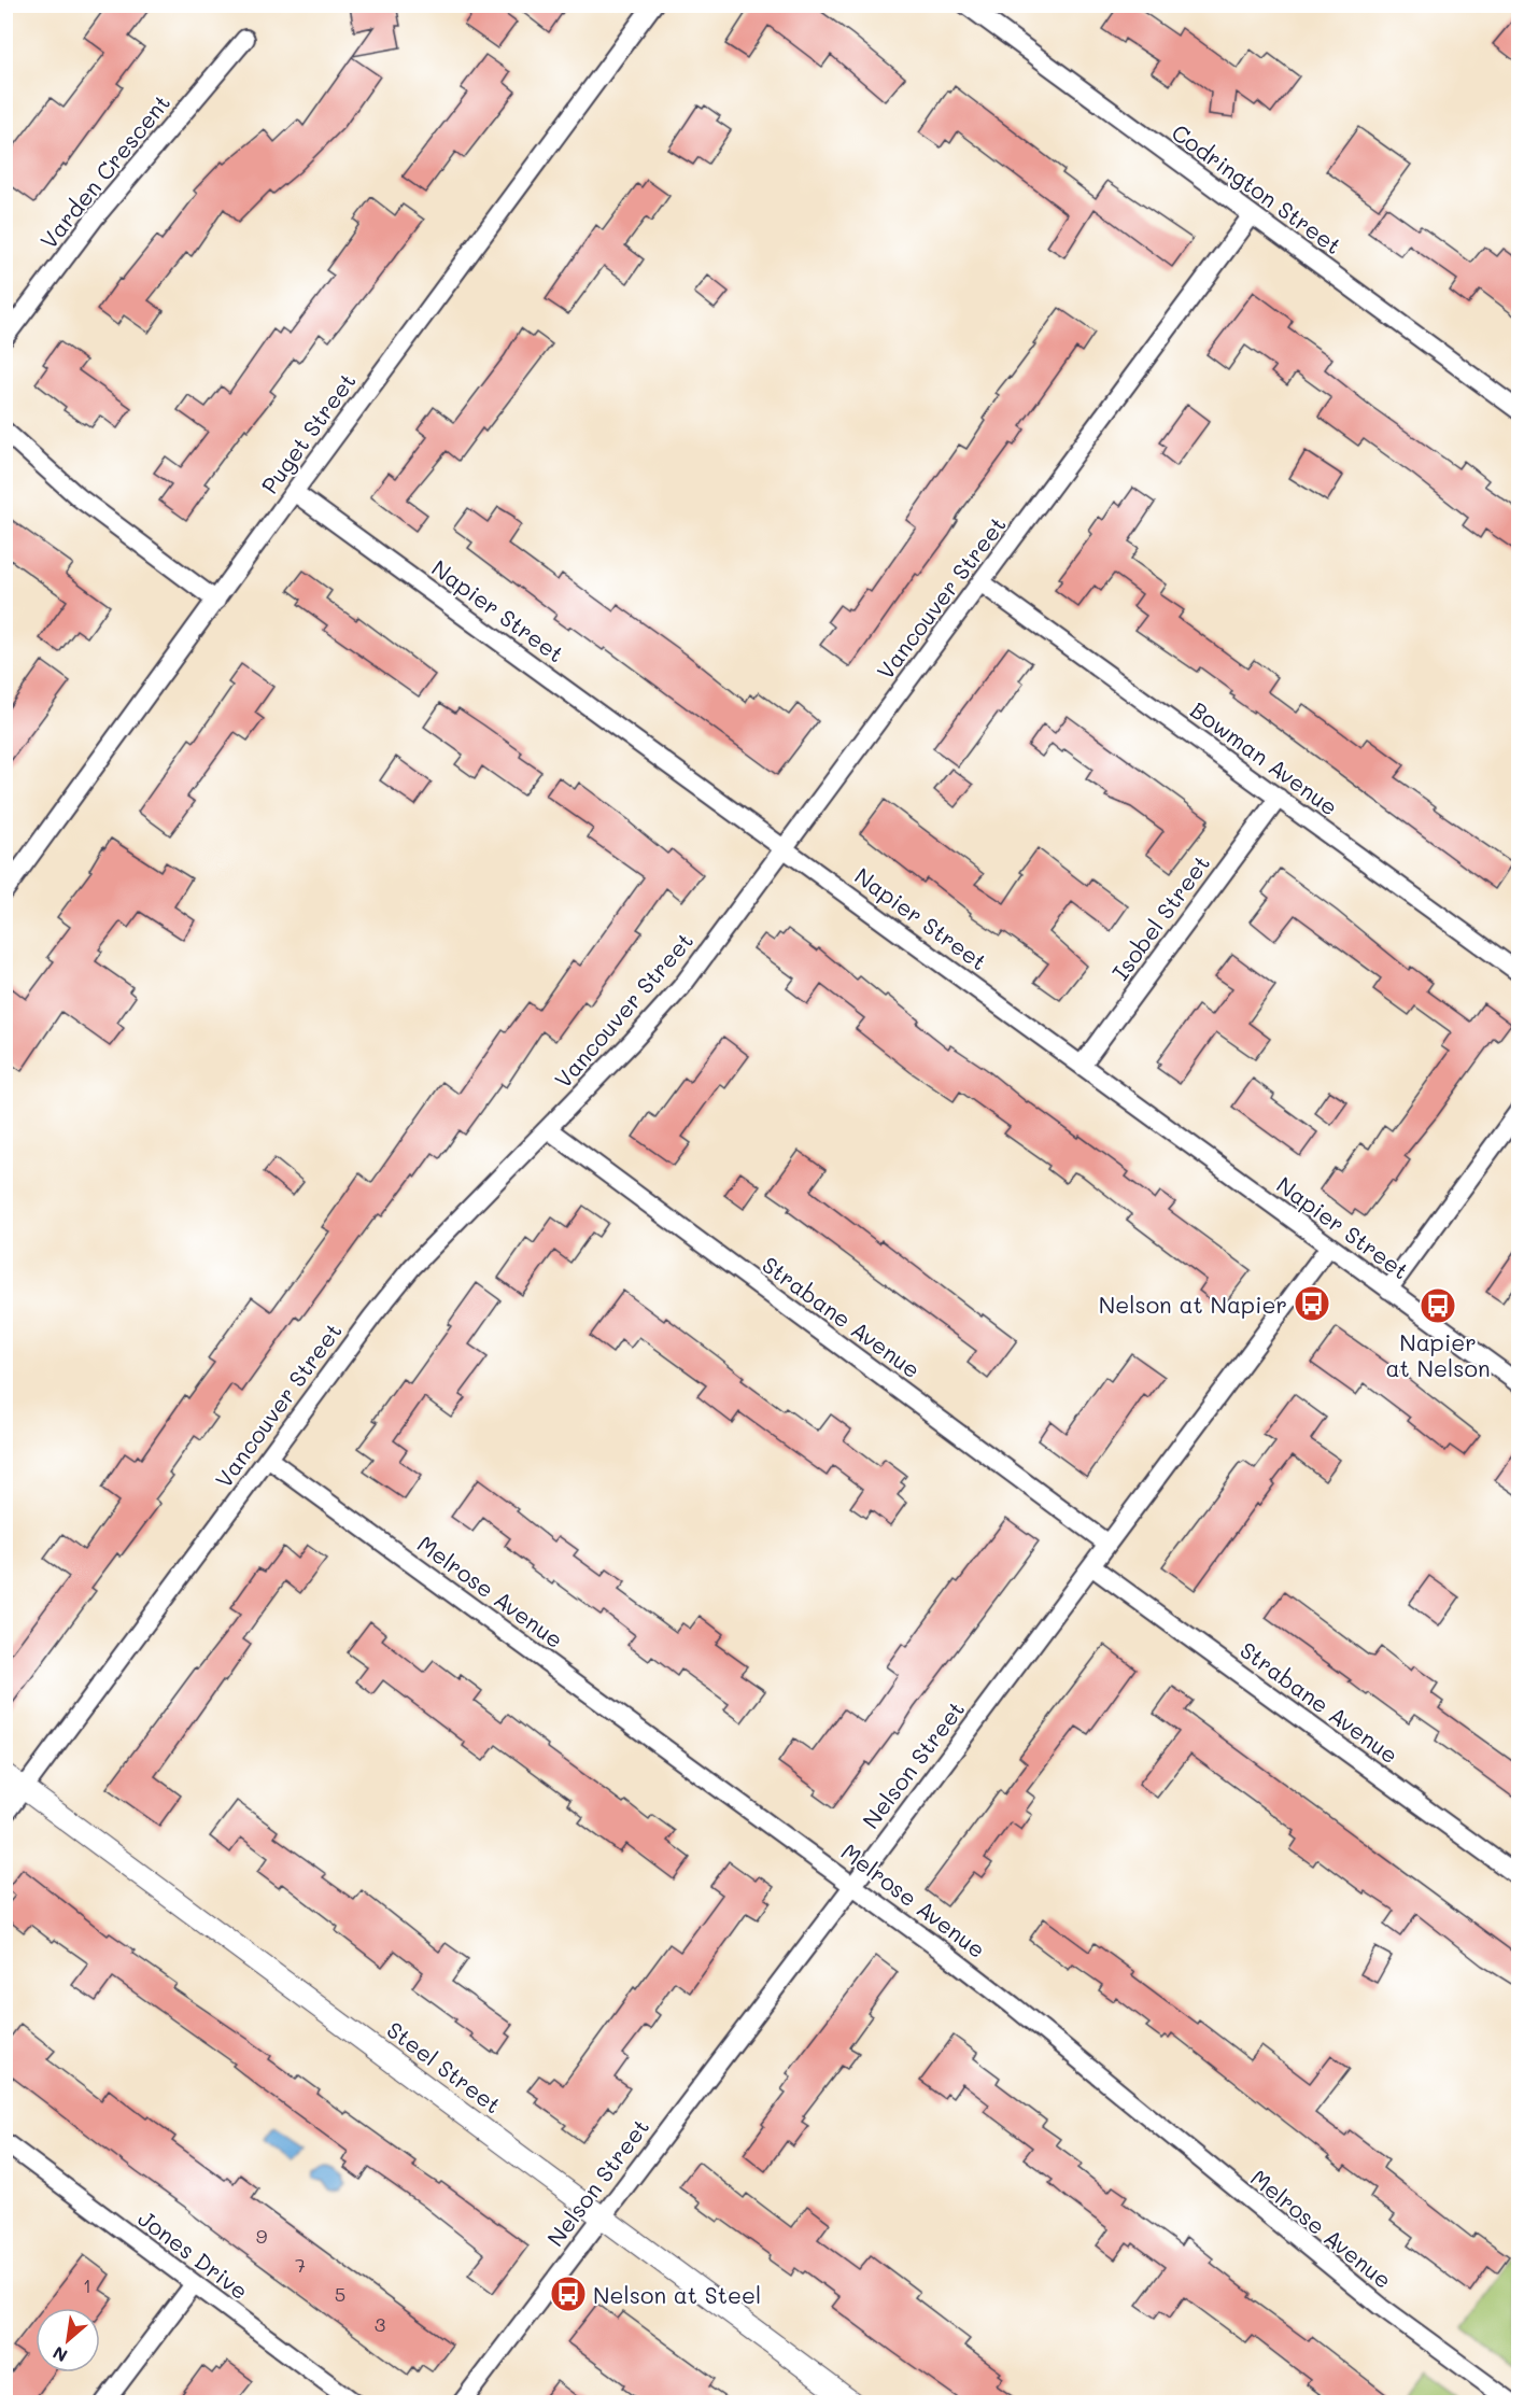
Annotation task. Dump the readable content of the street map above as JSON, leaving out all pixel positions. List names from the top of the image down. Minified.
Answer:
{"streets":{"street":["Varden Crescent","Codrington Street","Puget Street","Vancouver Street","Napier Street","Bowman Avenue","Isobel Street","Strabane Avenue","Melrose Avenue","Nelson Street","Steel Street","Jones Drive"]},"crossings":[["Codrington Street","Vancouver Street"],["Puget Street","Napier Street"],["Vancouver Street","Napier Street"],["Vancouver Street","Bowman Avenue"],["Vancouver Street","Strabane Avenue"],["Vancouver Street","Melrose Avenue"],["Vancouver Street","Steel Street"],["Napier Street","Isobel Street"],["Napier Street","Nelson Street"],["Bowman Avenue","Isobel Street"],["Strabane Avenue","Nelson Street"],["Melrose Avenue","Nelson Street"],["Nelson Street","Steel Street"]],"places":{"bus stop":["Nelson at Napier","Napier at Nelson","Nelson at Steel"]},"house_numbers":["9","7","1","5","3"],"north":"bottom left"}
